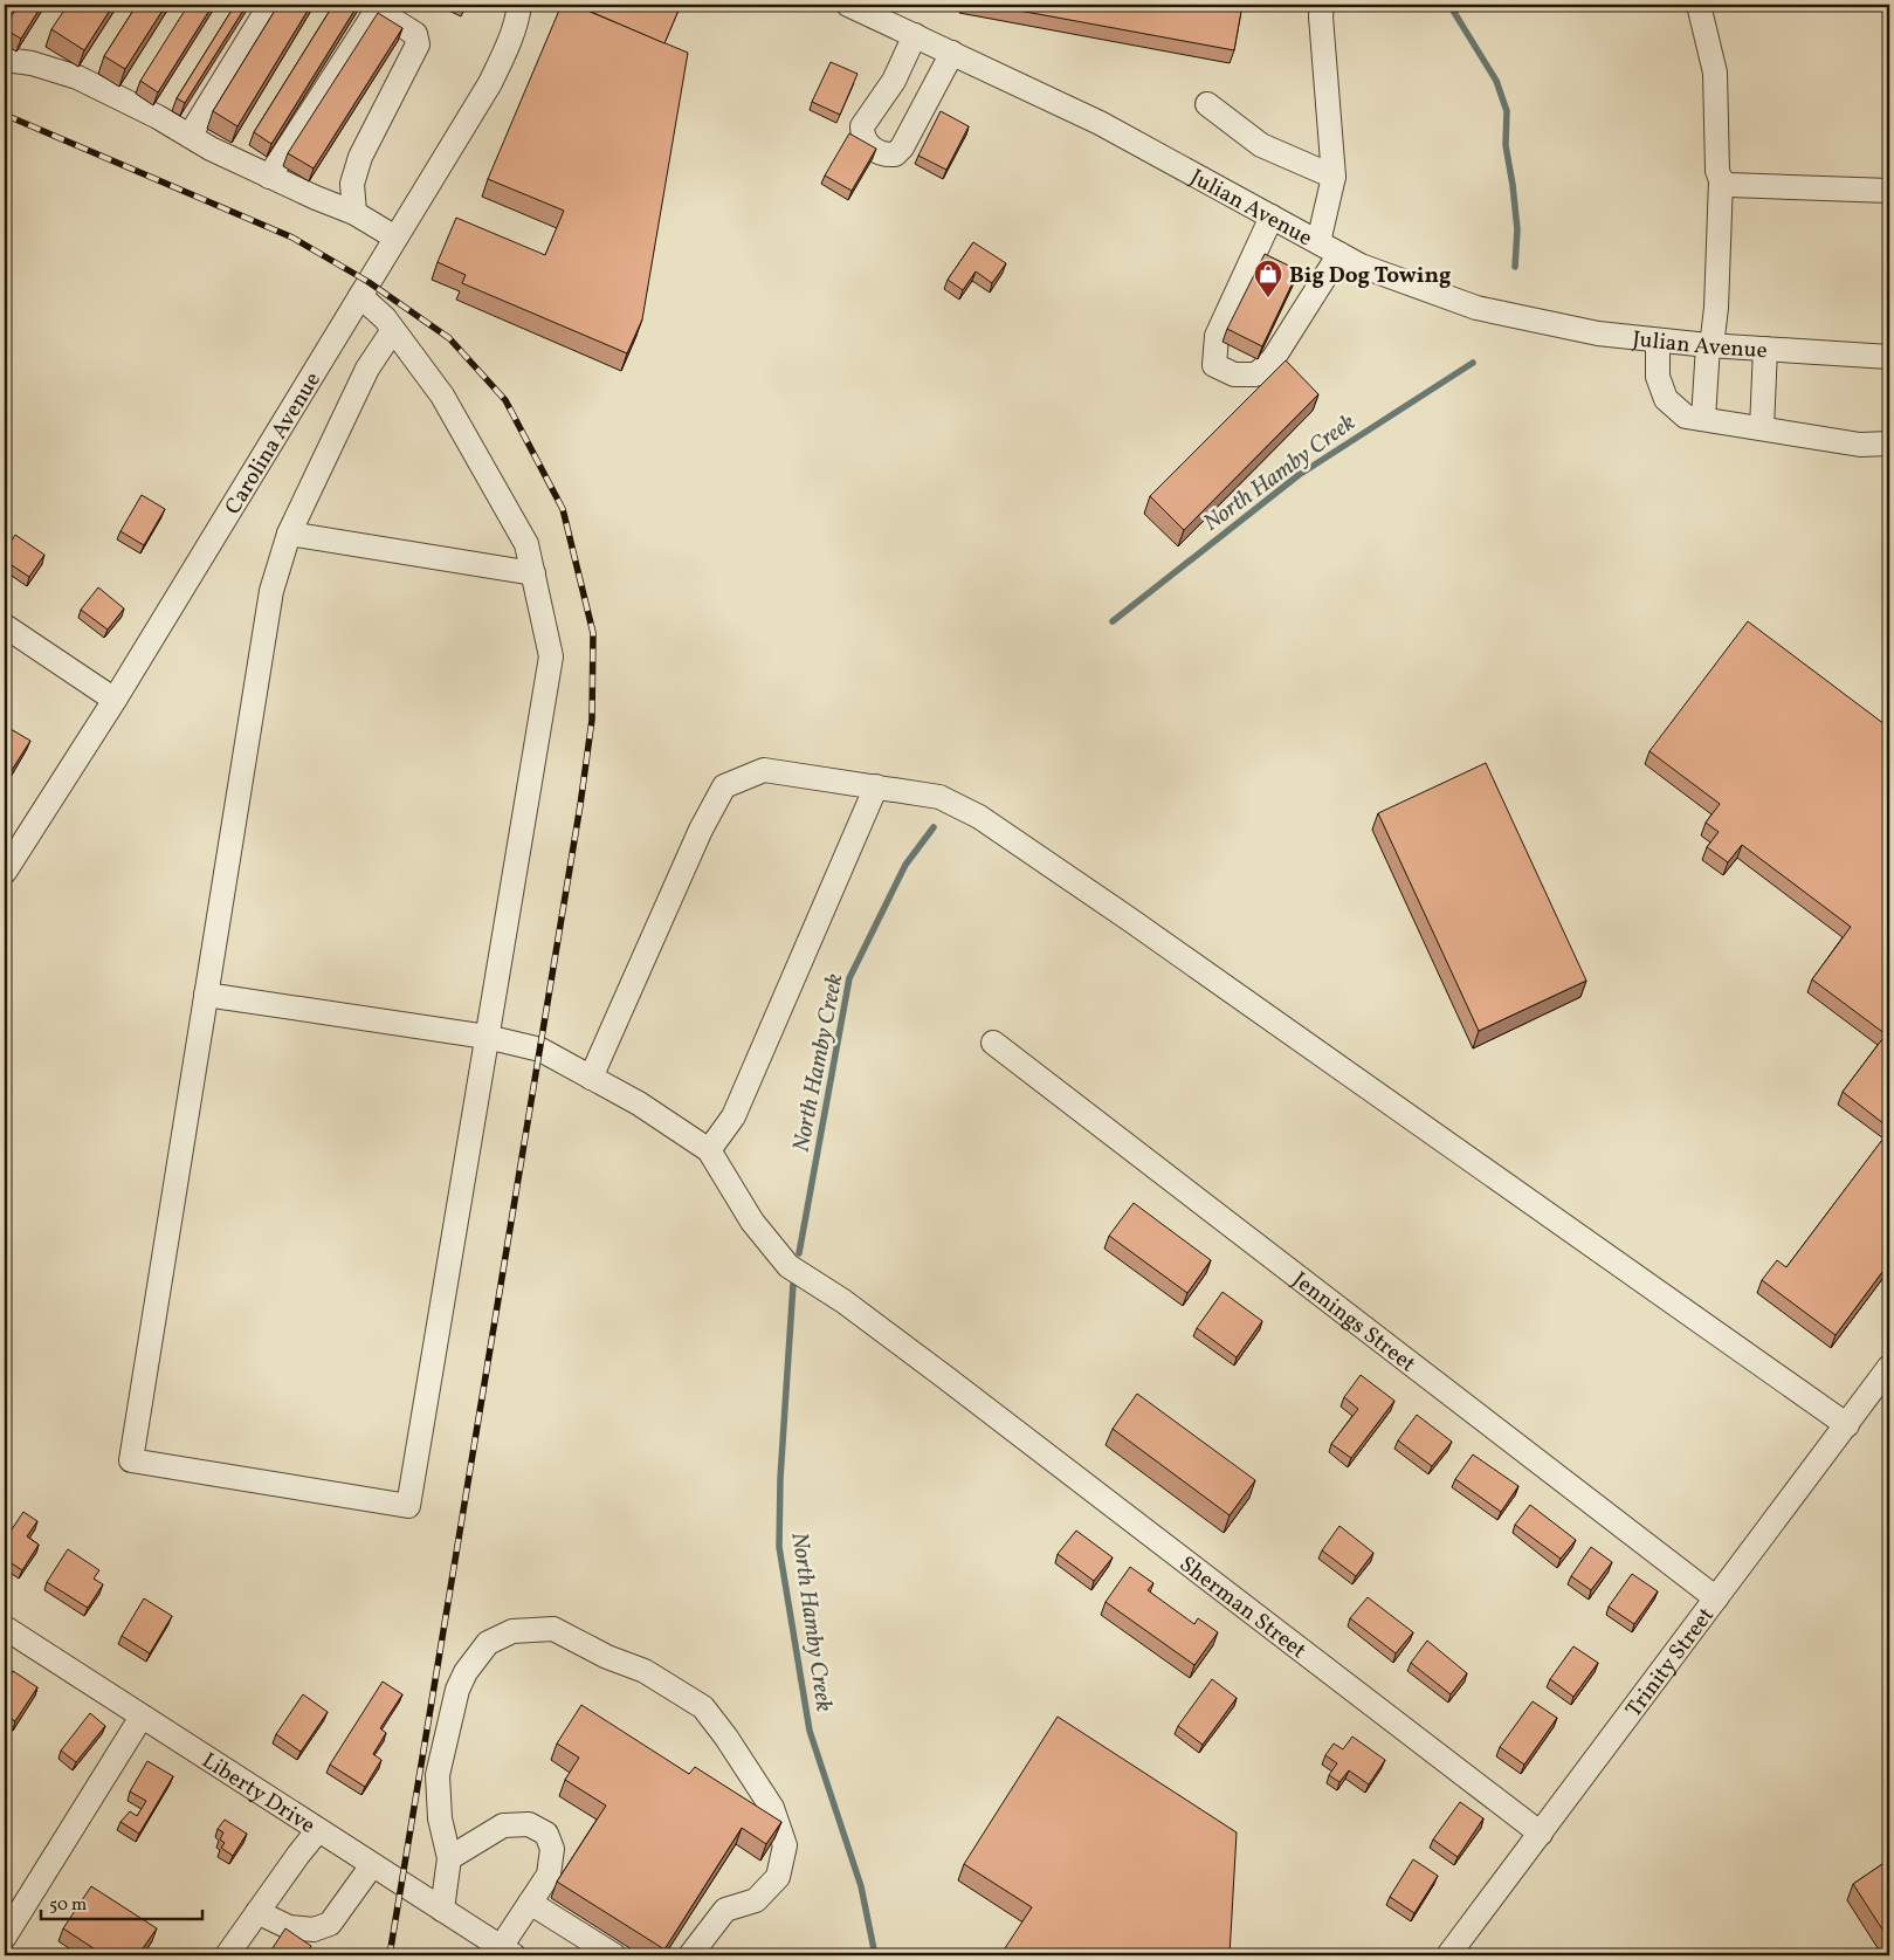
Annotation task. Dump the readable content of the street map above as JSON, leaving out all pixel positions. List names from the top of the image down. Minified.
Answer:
{"streets":{"street":["Julian Avenue","Carolina Avenue","Jennings Street","Sherman Street","Trinity Street","Liberty Drive"]},"crossings":[["Jennings Street","Trinity Street"],["Sherman Street","Trinity Street"]],"water":["North Hamby Creek"],"places":{"shop":["Big Dog Towing"]},"scale_bar":"50 m"}
